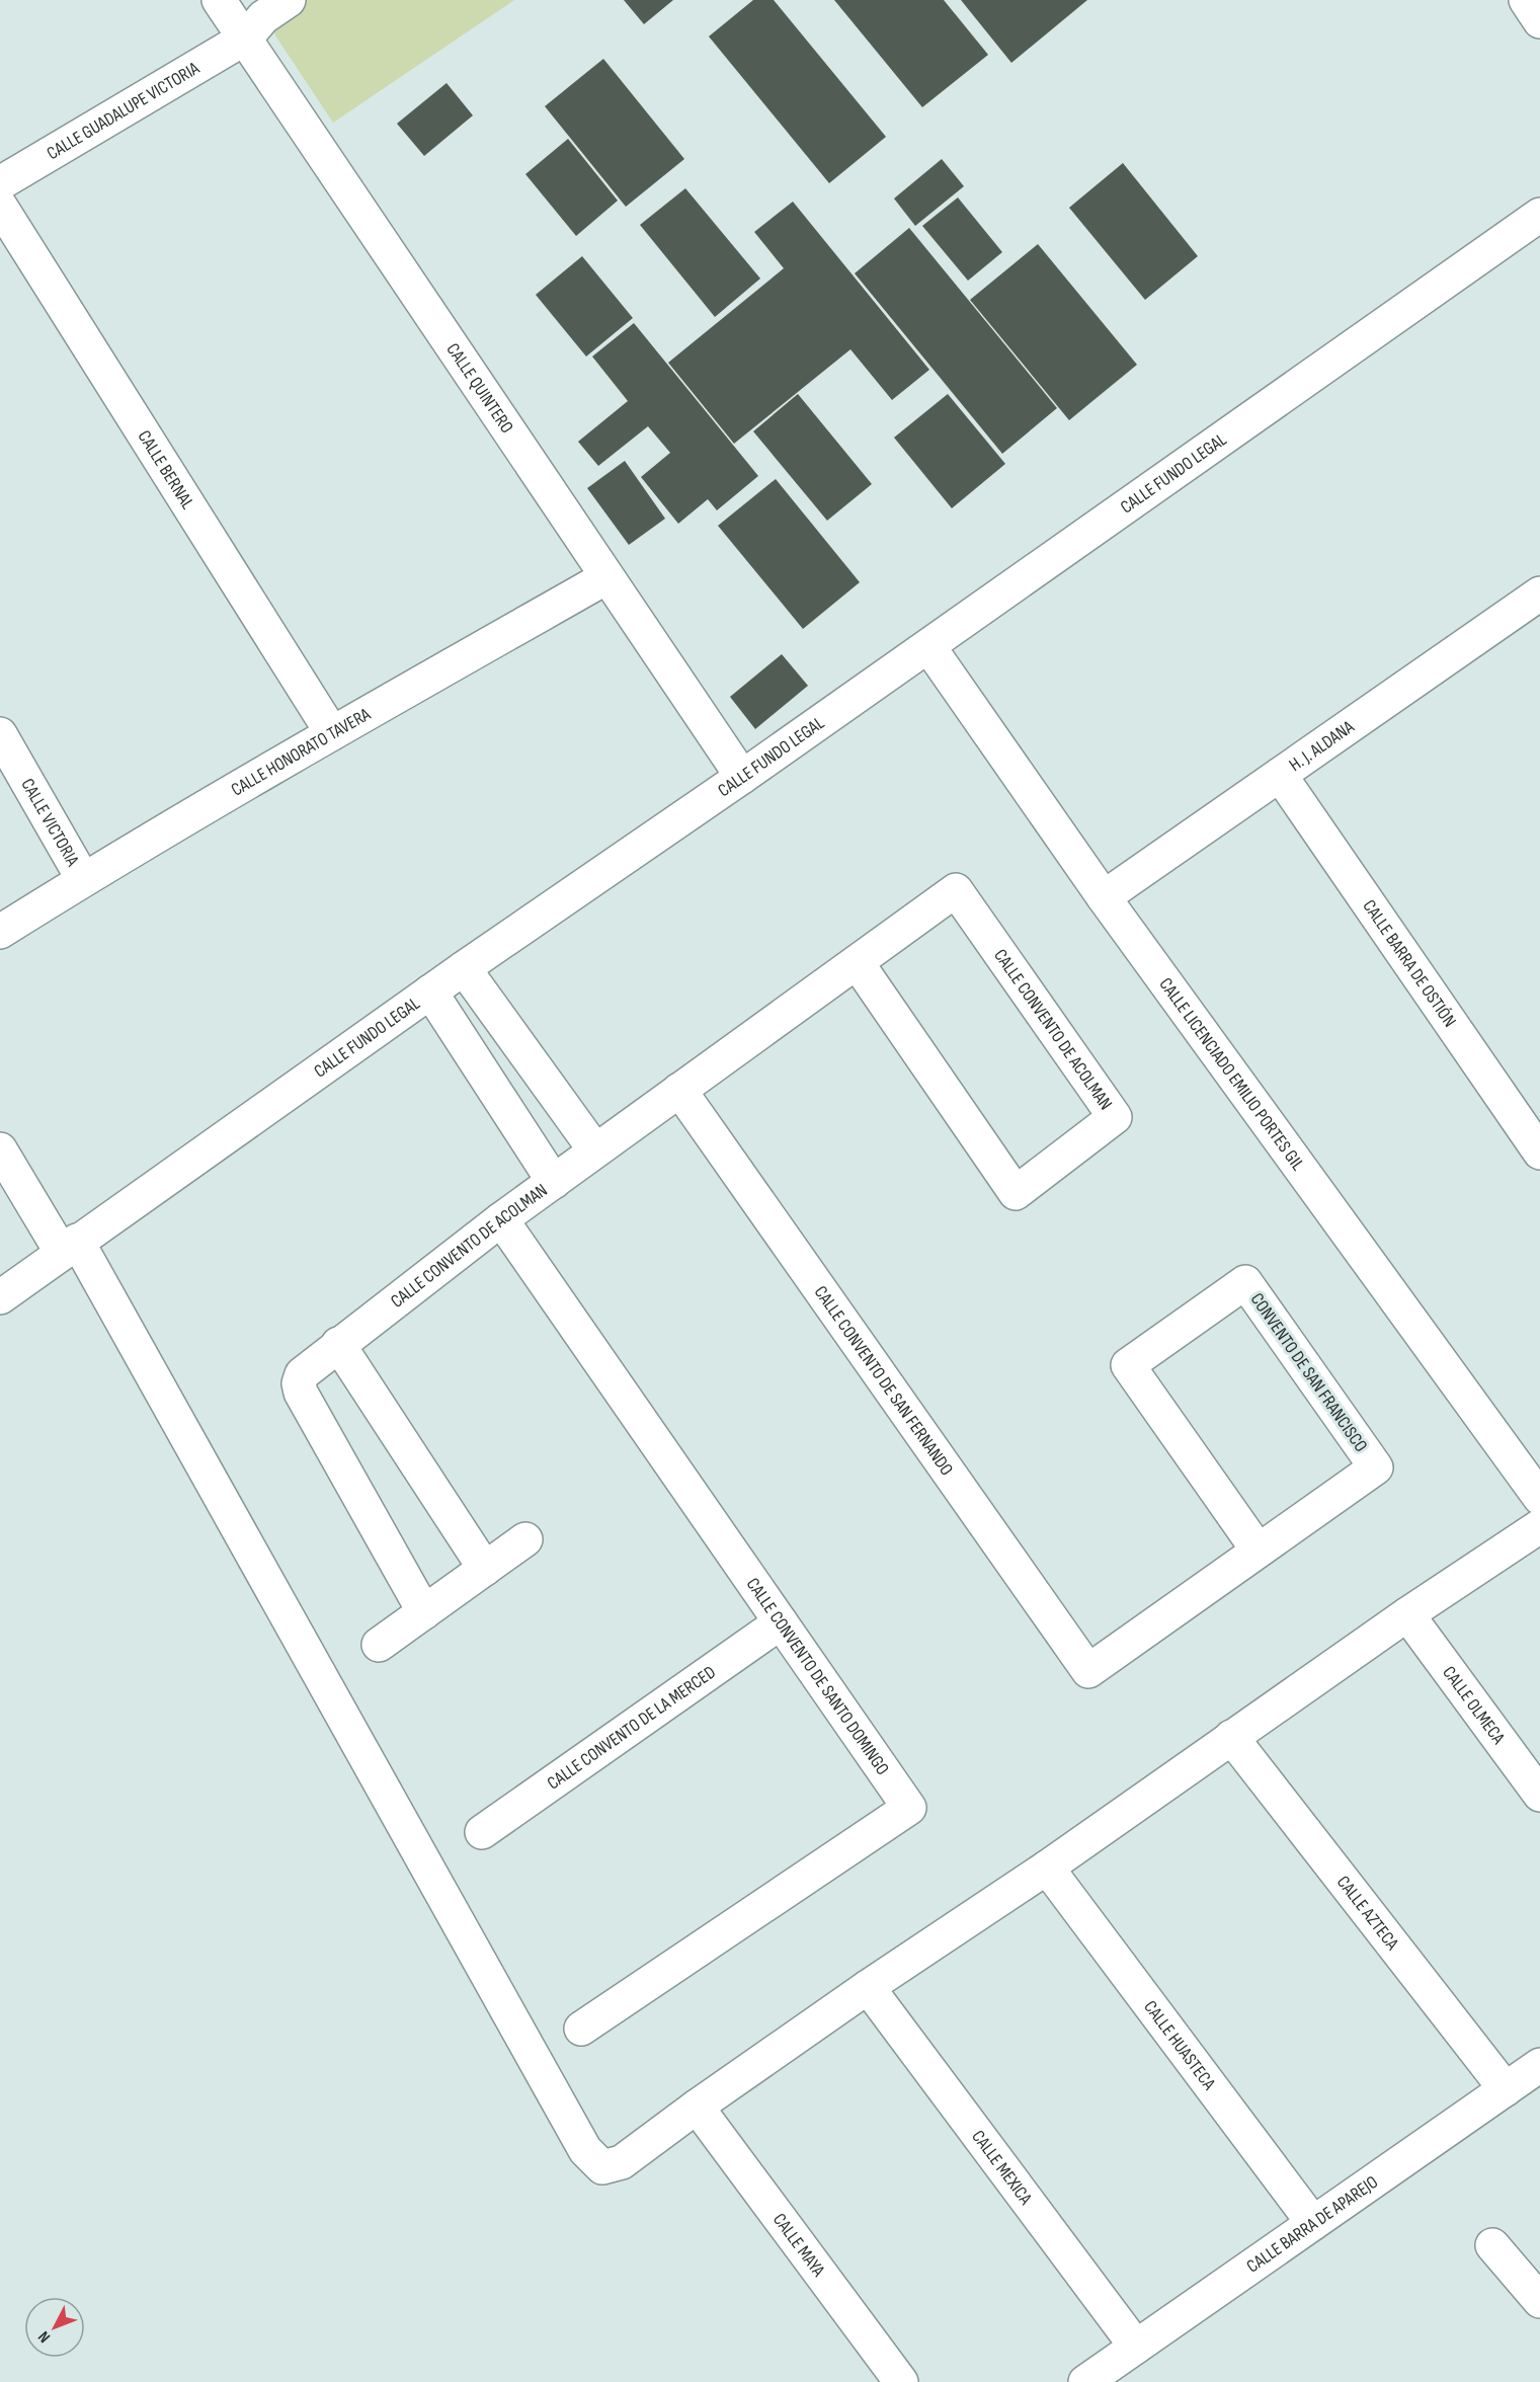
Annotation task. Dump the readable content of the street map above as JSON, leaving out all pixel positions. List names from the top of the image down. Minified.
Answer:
{"streets":{"street":["CALLE GUADALUPE VICTORIA","CALLE QUINTERO","CALLE BERNAL","CALLE FUNDO LEGAL","H. J. ALDANA","CALLE HONORATO TAVERA","CALLE VICTORIA","CALLE BARRA DE OSTIÓN","CALLE CONVENTO DE ACOLMAN","CALLE LICENCIADO EMILIO PORTES GIL","CONVENTO DE SAN FRANCISCO","CALLE CONVENTO DE SAN FERNANDO","CALLE CONVENTO DE SANTO DOMINGO","CALLE OLMECA","CALLE CONVENTO DE LA MERCED","CALLE AZTECA","CALLE HUASTECA","CALLE MEXICA","CALLE BARRA DE APAREJO","CALLE MAYA"]},"crossings":[["CALLE GUADALUPE VICTORIA","CALLE QUINTERO"],["CALLE QUINTERO","CALLE FUNDO LEGAL"],["CALLE QUINTERO","CALLE HONORATO TAVERA"],["CALLE BERNAL","CALLE HONORATO TAVERA"],["CALLE FUNDO LEGAL","CALLE LICENCIADO EMILIO PORTES GIL"],["H. J. ALDANA","CALLE BARRA DE OSTIÓN"],["H. J. ALDANA","CALLE LICENCIADO EMILIO PORTES GIL"],["CALLE HONORATO TAVERA","CALLE VICTORIA"],["CALLE CONVENTO DE ACOLMAN","CALLE CONVENTO DE SAN FERNANDO"],["CALLE CONVENTO DE ACOLMAN","CALLE CONVENTO DE SANTO DOMINGO"],["CONVENTO DE SAN FRANCISCO","CALLE CONVENTO DE SAN FERNANDO"],["CALLE CONVENTO DE SANTO DOMINGO","CALLE CONVENTO DE LA MERCED"],["CALLE AZTECA","CALLE BARRA DE APAREJO"],["CALLE HUASTECA","CALLE BARRA DE APAREJO"],["CALLE MEXICA","CALLE BARRA DE APAREJO"]],"north":"bottom left"}
